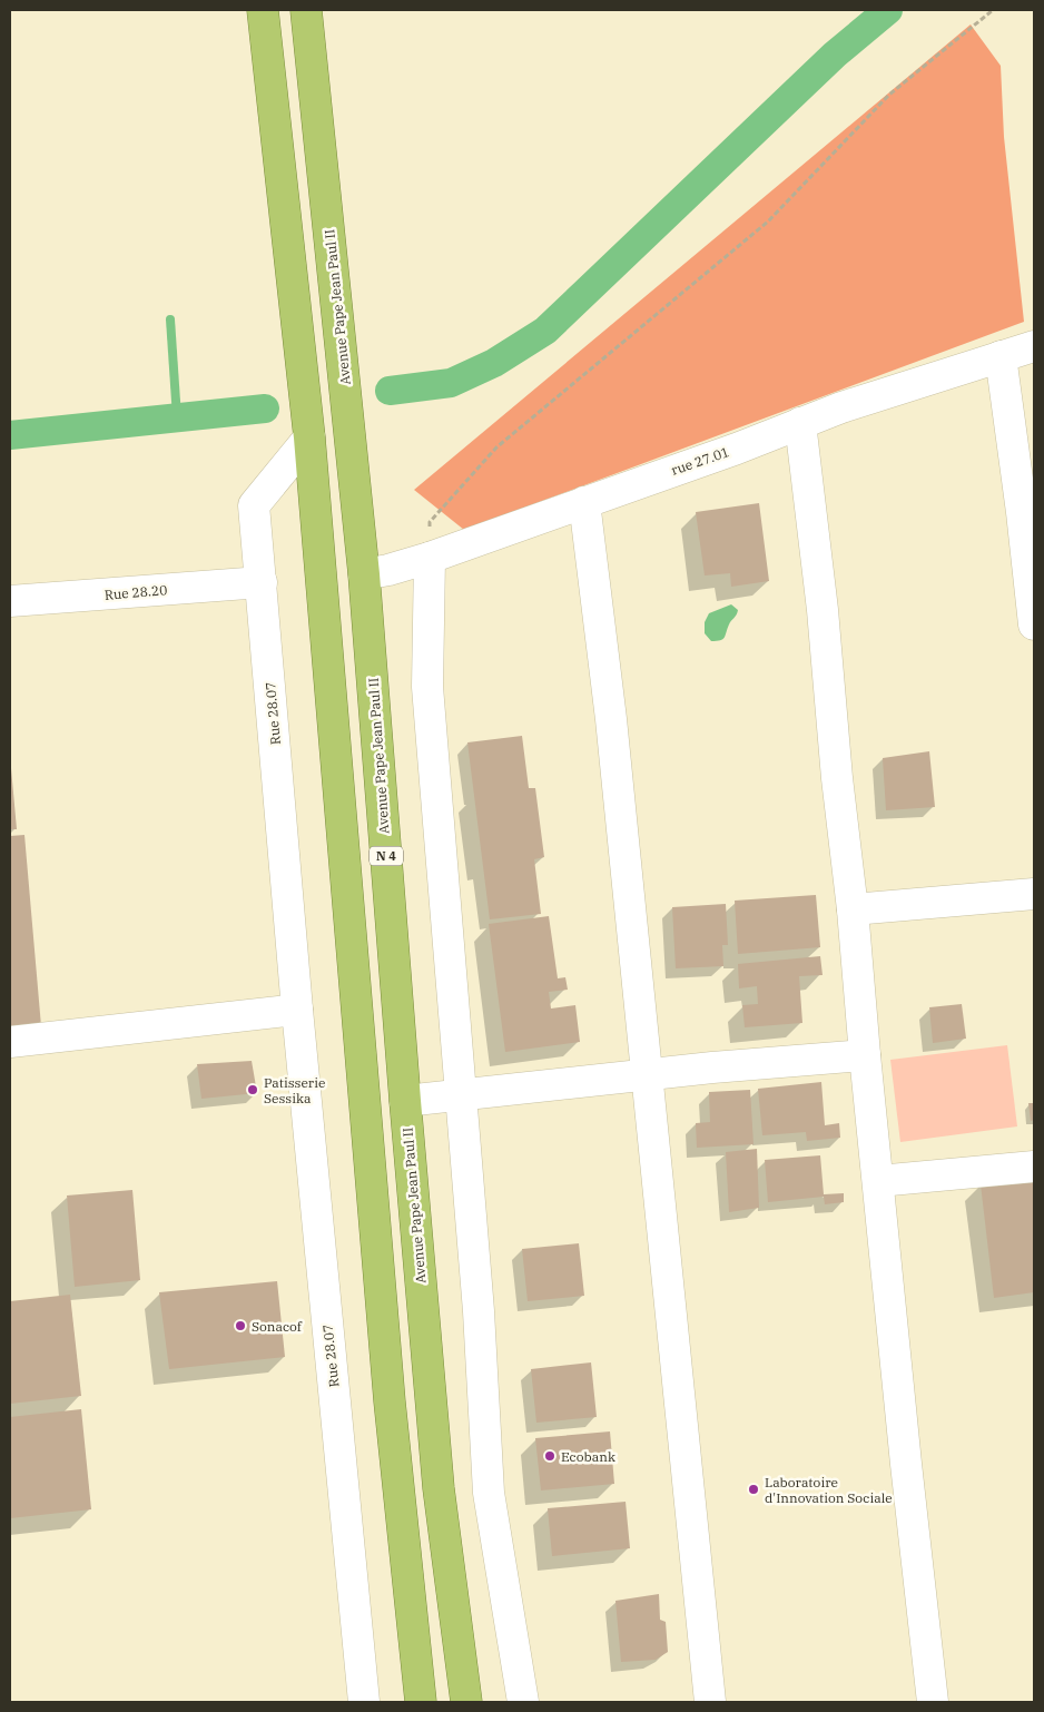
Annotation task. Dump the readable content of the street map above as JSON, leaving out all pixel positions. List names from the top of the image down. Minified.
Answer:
{"streets":{"highway":["Avenue Pape Jean Paul II","N 4"],"street":["rue 27.01","Rue 28.20","Rue 28.07"]},"crossings":[["Avenue Pape Jean Paul II","rue 27.01"],["Rue 28.20","Rue 28.07"]],"places":["Patisserie Sessika","Sonacof","Ecobank","Laboratoire d'Innovation Sociale"]}
